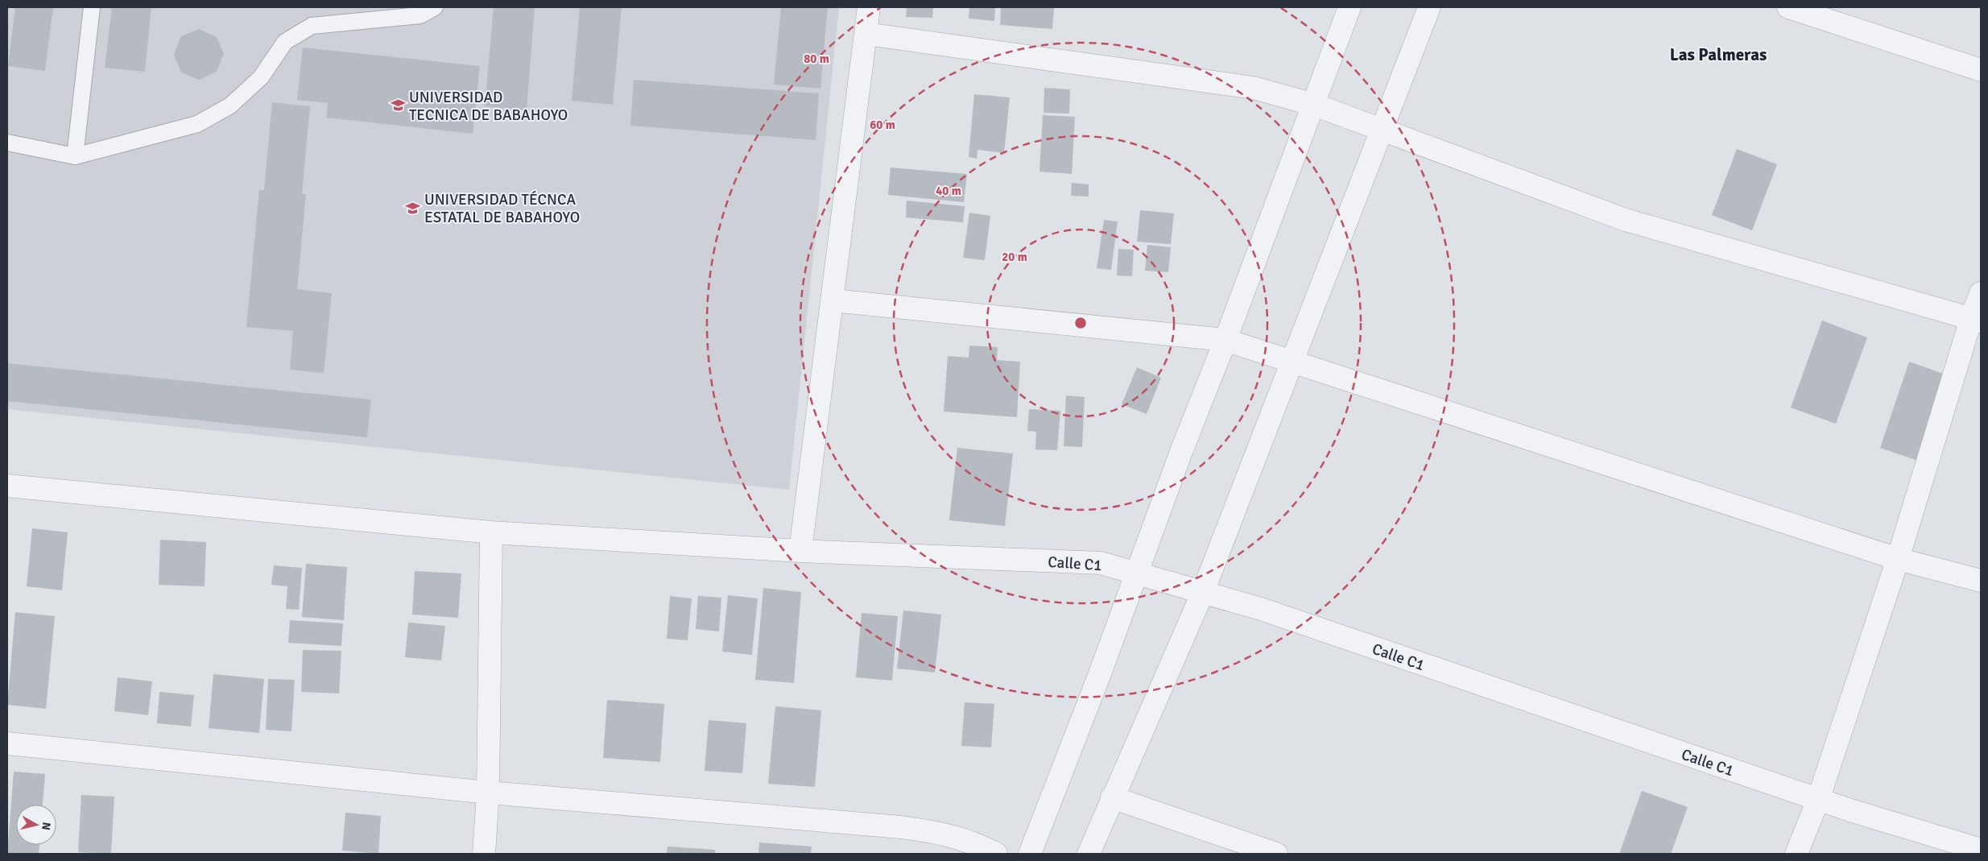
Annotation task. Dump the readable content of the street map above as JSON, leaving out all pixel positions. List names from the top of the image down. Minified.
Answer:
{"streets":{"street":["Calle C1"]},"districts":["Las Palmeras"],"places":{"school or university":["UNIVERSIDAD TECNICA DE BABAHOYO","UNIVERSIDAD TÉCNCA ESTATAL DE BABAHOYO"]},"north":"right","rings":["80 m","60 m","40 m","20 m"]}
